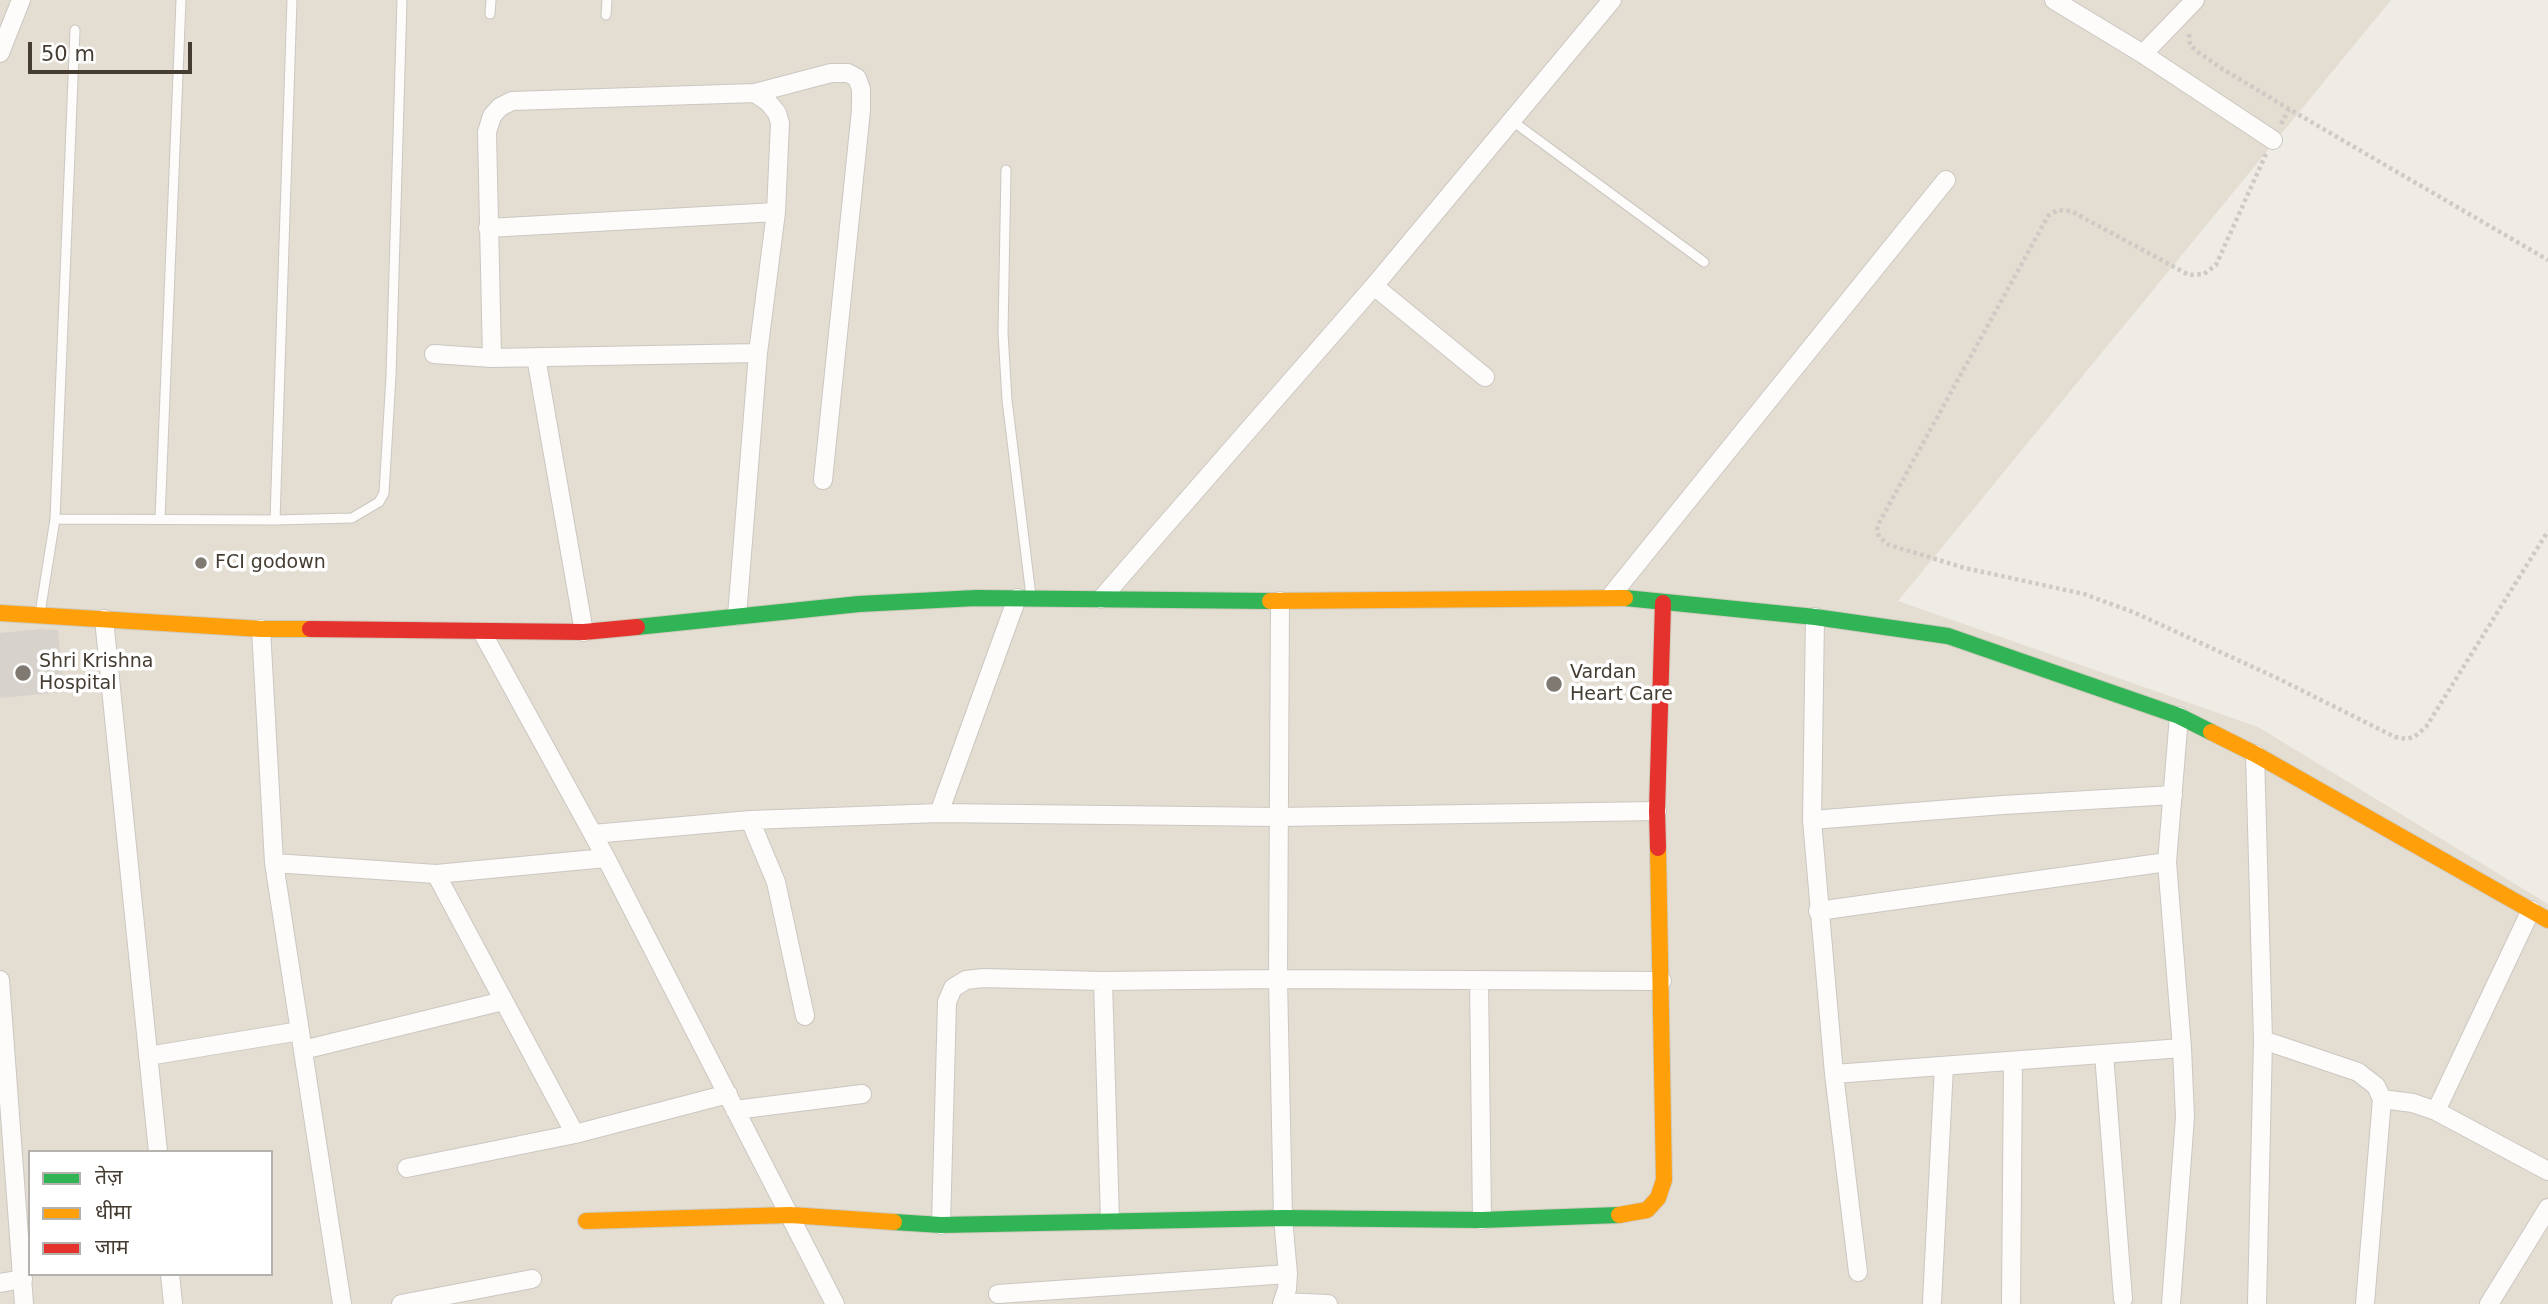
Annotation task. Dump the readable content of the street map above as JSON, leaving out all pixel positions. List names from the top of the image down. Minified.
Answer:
{"places":["FCI godown","Shri Krishna Hospital","Vardan Heart Care"],"legend":["तेज़","धीमा","जाम"],"scale_bar":"50 m"}
